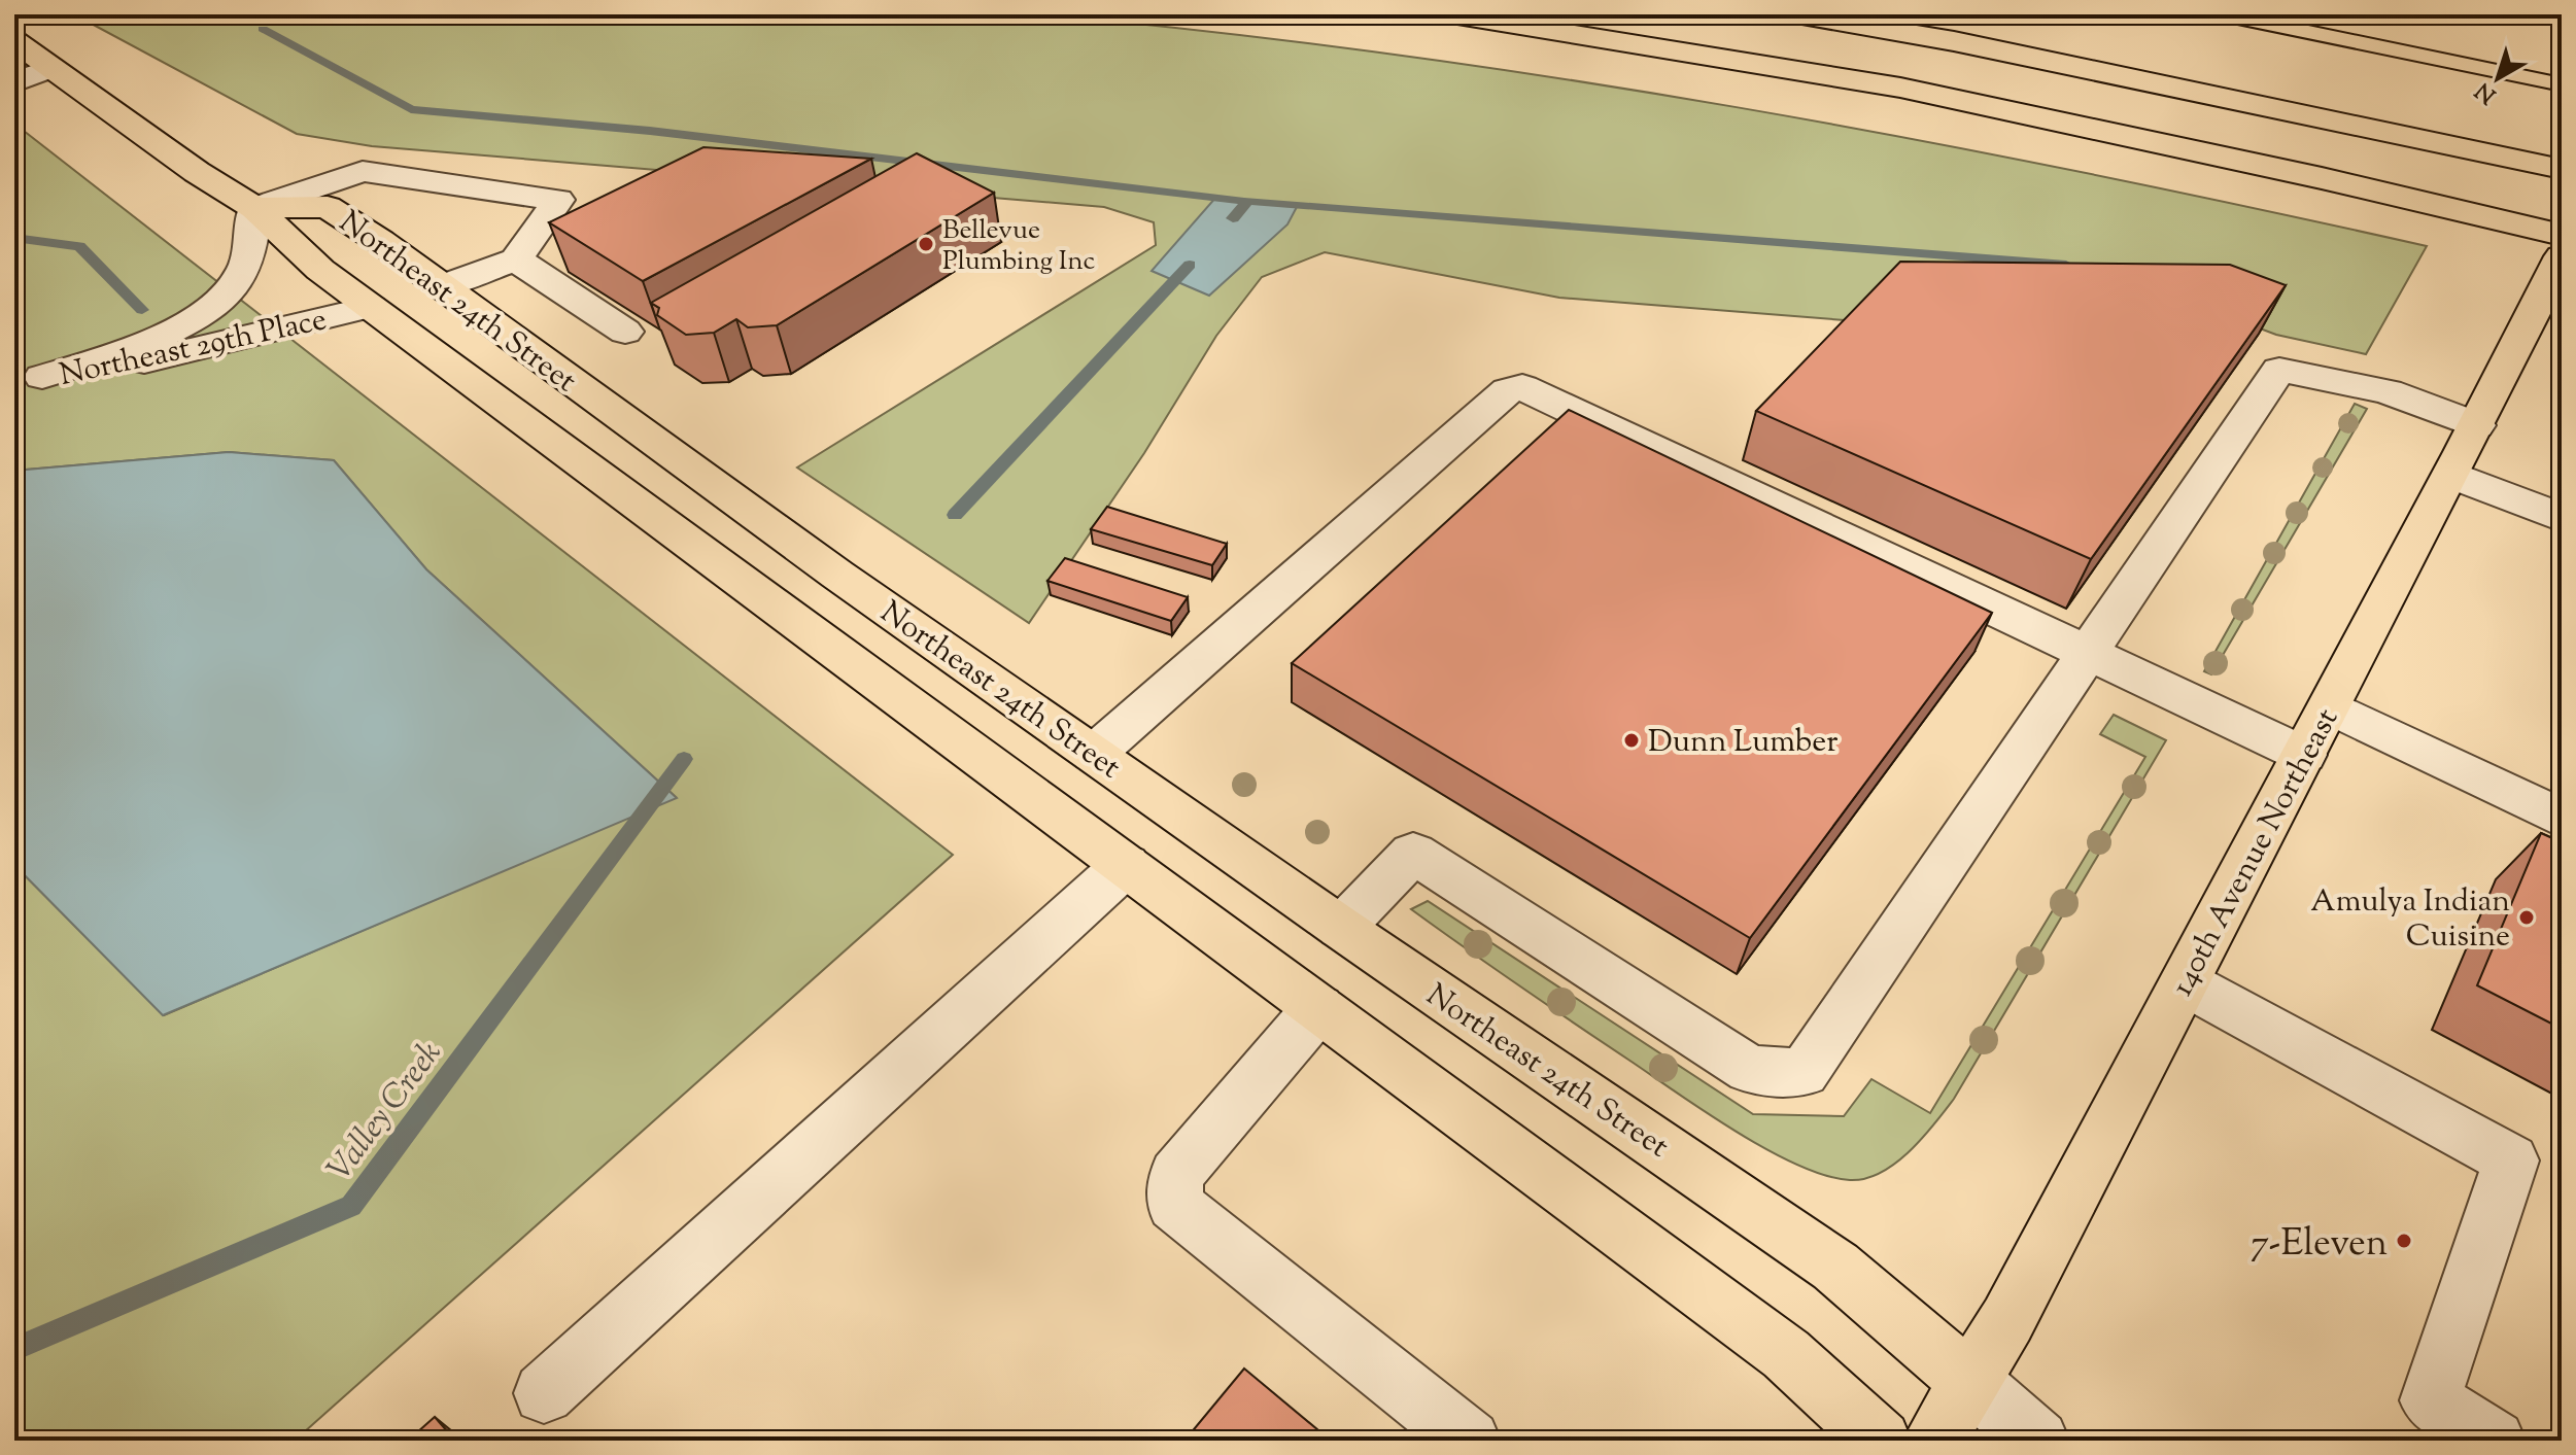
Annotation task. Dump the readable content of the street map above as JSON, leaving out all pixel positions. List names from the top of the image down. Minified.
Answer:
{"streets":{"main road":["Northeast 24th Street","140th Avenue Northeast"],"street":["Northeast 29th Place"]},"crossings":[["Northeast 24th Street","140th Avenue Northeast"]],"water":["Valley Creek"],"places":["Bellevue Plumbing Inc","Dunn Lumber","Amulya Indian Cuisine","7-Eleven"],"north":"bottom left"}
